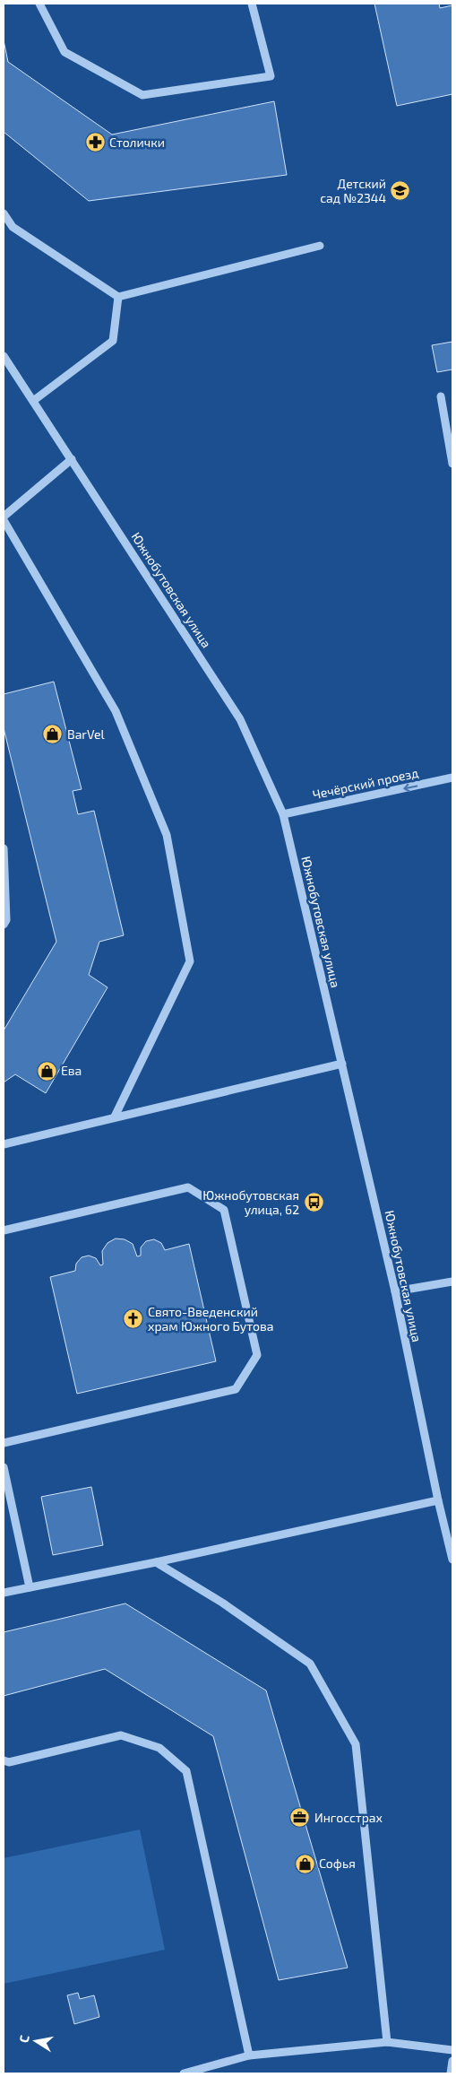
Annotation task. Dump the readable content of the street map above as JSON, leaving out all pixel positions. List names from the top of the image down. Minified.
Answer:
{"streets":{"street":["Южнобутовская улица","Чечёрский проезд"]},"crossings":[["Южнобутовская улица","Чечёрский проезд"]],"one_way":["Чечёрский проезд"],"places":{"pharmacy":["Столички"],"school or university":["Детский сад №2344"],"shop":["BarVel","Ева","Софья"],"bus stop":["Южнобутовская улица, 62"],"church":["Свято-Введенский храм Южного Бутова"],"office":["Ингосстрах"]},"north":"left"}
